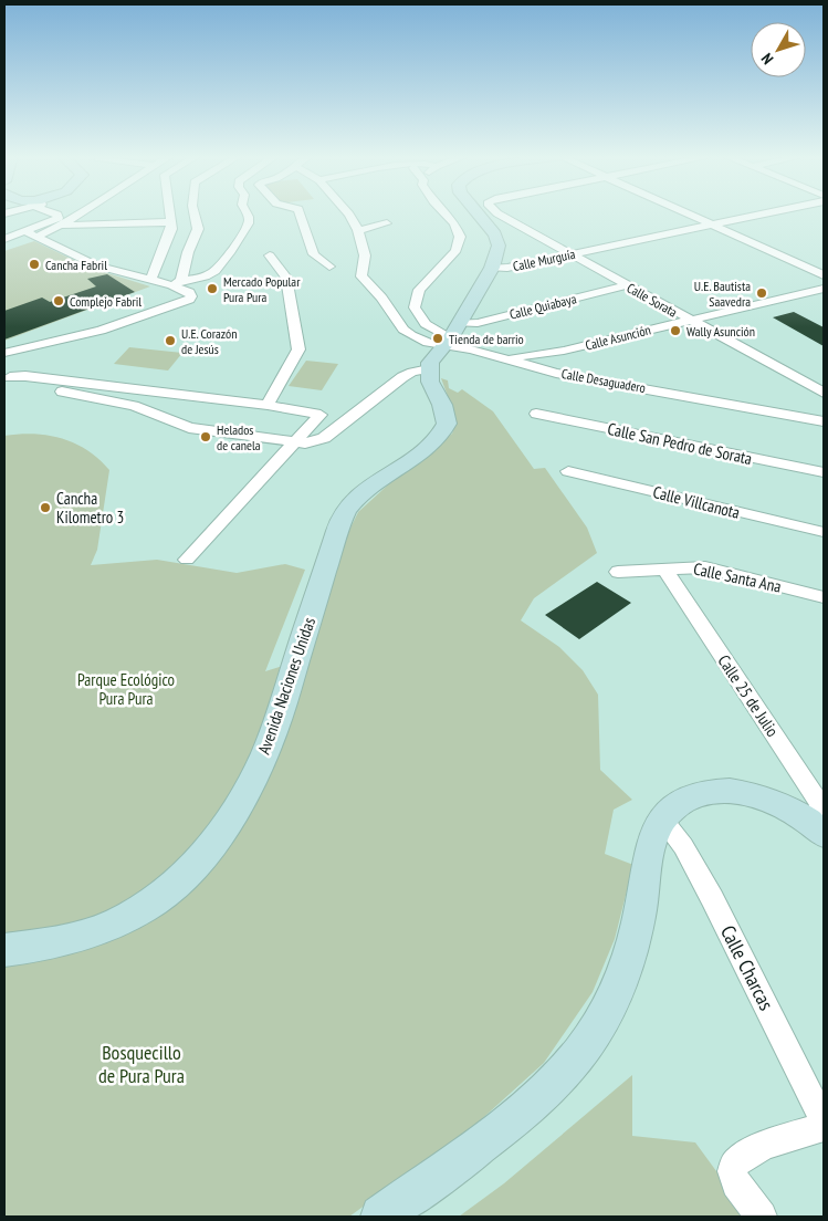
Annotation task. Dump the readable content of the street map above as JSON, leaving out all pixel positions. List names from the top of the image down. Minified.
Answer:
{"streets":{"street":["Calle Murguía","Calle Sorata","Calle Quiabaya","Calle Asunción","Calle Desaguadero","Calle San Pedro de Sorata","Calle Villcanota","Calle Santa Ana","Avenida Naciones Unidas","Calle 25 de Julio","Calle Charcas"]},"crossings":[["Calle Murguía","Calle Sorata"],["Calle Sorata","Calle Quiabaya"],["Calle Sorata","Calle Asunción"],["Calle Quiabaya","Calle Desaguadero"],["Calle Asunción","Calle Desaguadero"],["Calle Santa Ana","Calle 25 de Julio"]],"parks":["Parque Ecológico Pura Pura","Bosquecillo de Pura Pura"],"places":["Cancha Fabril","Mercado Popular Pura Pura","U.E. Bautista Saavedra","Complejo Fabril","Wally Asunción","Tienda de barrio","U.E. Corazón de Jesús","Helados de canela","Cancha Kilometro 3"],"north":"bottom left"}
